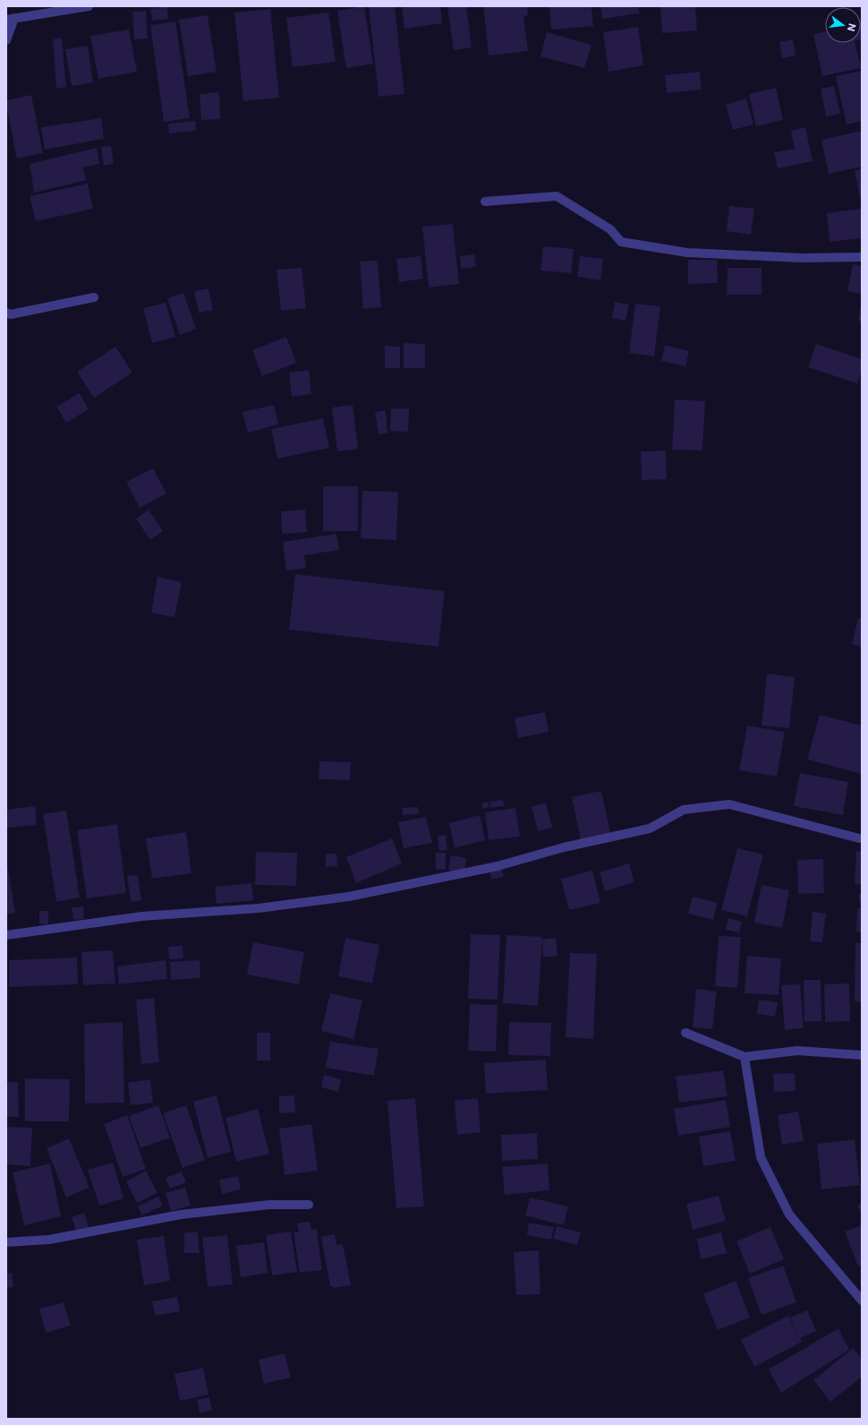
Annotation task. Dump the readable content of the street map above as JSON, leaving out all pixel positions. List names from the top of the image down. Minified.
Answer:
{"north":"right"}
